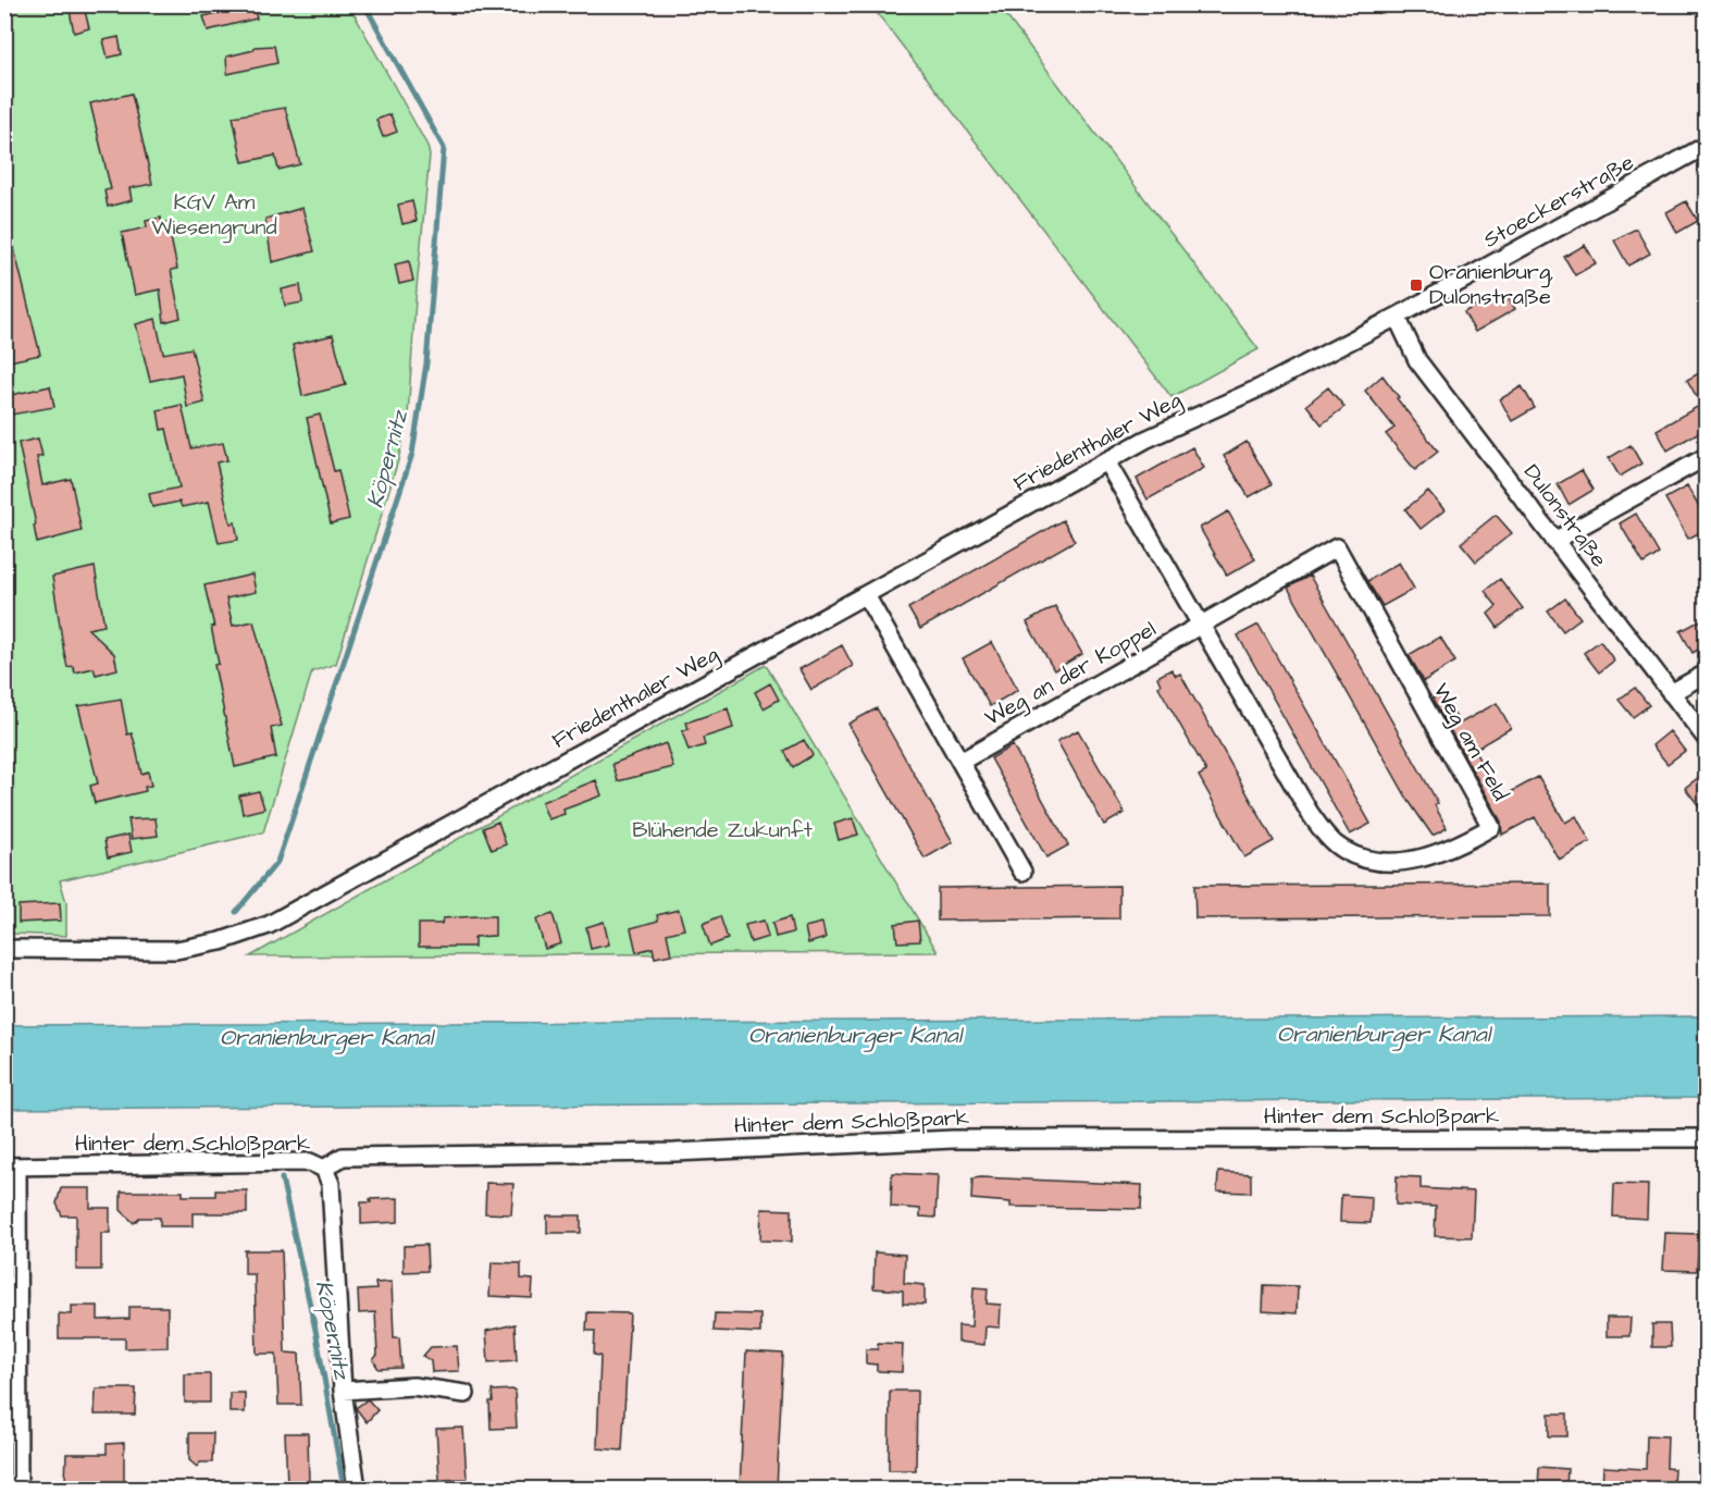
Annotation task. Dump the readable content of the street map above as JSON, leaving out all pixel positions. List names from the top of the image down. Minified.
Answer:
{"streets":{"street":["Stoeckerstraße","Friedenthaler Weg","Dulonstraße","Weg an der Koppel","Weg am Feld","Hinter dem Schloßpark"]},"crossings":[["Stoeckerstraße","Friedenthaler Weg"],["Stoeckerstraße","Dulonstraße"],["Friedenthaler Weg","Weg am Feld"],["Weg an der Koppel","Weg am Feld"]],"water":["Köpernitz","Oranienburger Kanal"],"parks":["KGV Am Wiesengrund","Blühende Zukunft"],"places":{"transit":["Oranienburg, Dulonstraße"]}}
